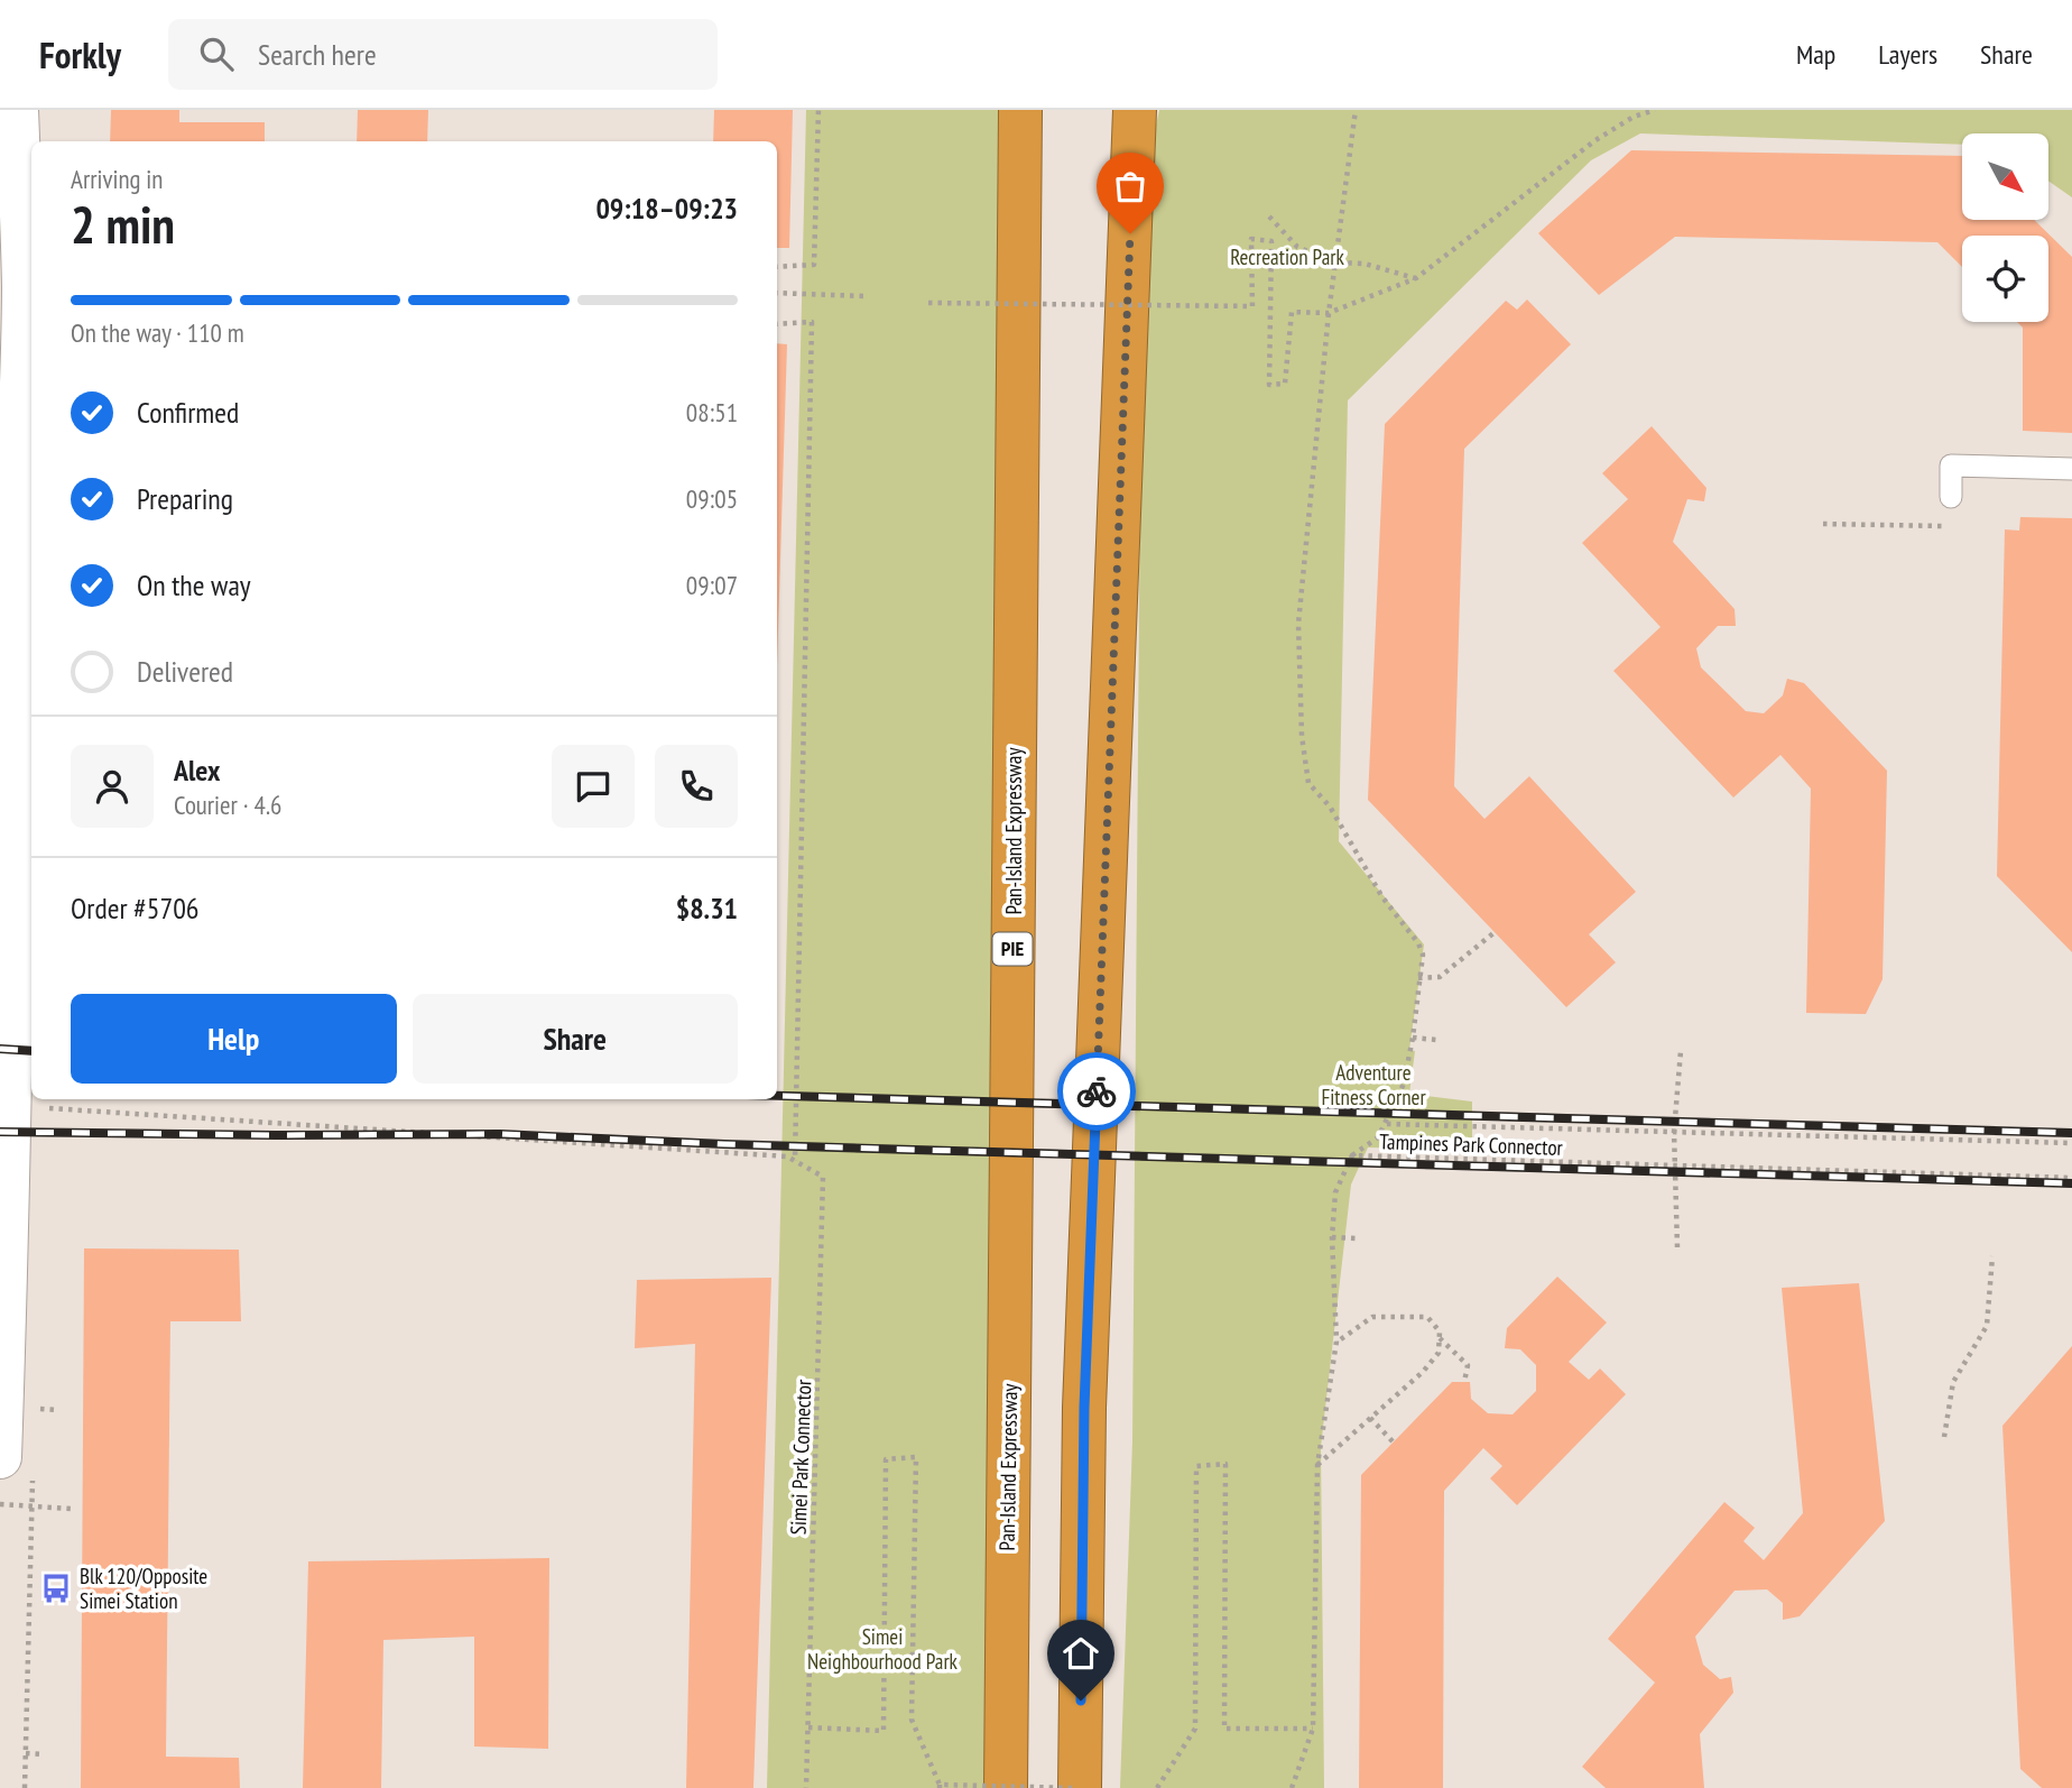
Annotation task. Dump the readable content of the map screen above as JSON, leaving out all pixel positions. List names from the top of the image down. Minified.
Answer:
{"streets":{"highway":["Pan-Island Expressway","PIE"],"path":["Tampines Park Connector","Simei Park Connector"]},"parks":["Recreation Park","Adventure Fitness Corner","Simei Neighbourhood Park"],"places":{"bus stop":["Blk 120/Opposite Simei Station"]},"north":"bottom right","page":{"header":"Forkly","search":"Search here","nav":["Map","Layers","Share"],"heading":["2 min","Arriving in","09:18–09:23"],"panel":["Alex","Courier · 4.6","Order #5706","$8.31"],"bar":"On the way · 110 m","list":[["Confirmed","08:51"],["Preparing","09:05"],["On the way","09:07"],"Delivered"],"buttons":["Help","Share"]}}
